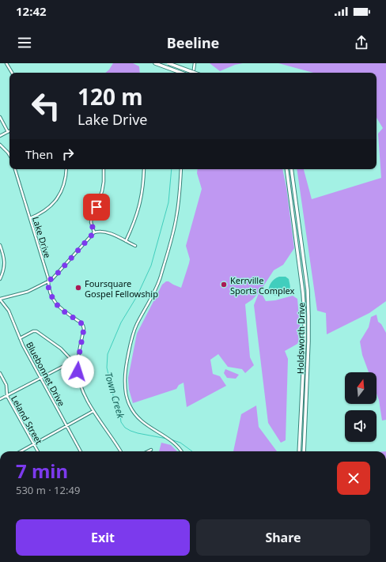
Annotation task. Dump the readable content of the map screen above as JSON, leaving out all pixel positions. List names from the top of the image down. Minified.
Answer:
{"streets":{"main road":["Holdsworth Drive"],"street":["Lake Drive","Bluebonnet Drive","Leland Street"]},"water":["Town Creek"],"places":["Kerrville Sports Complex","Foursquare Gospel Fellowship"],"north":"top","page":{"status":"12:42","header":"Beeline","turn":["120 m","Lake Drive"],"then":"Then","heading":["7 min","530 m · 12:49"],"buttons":["Exit","Share"]}}
